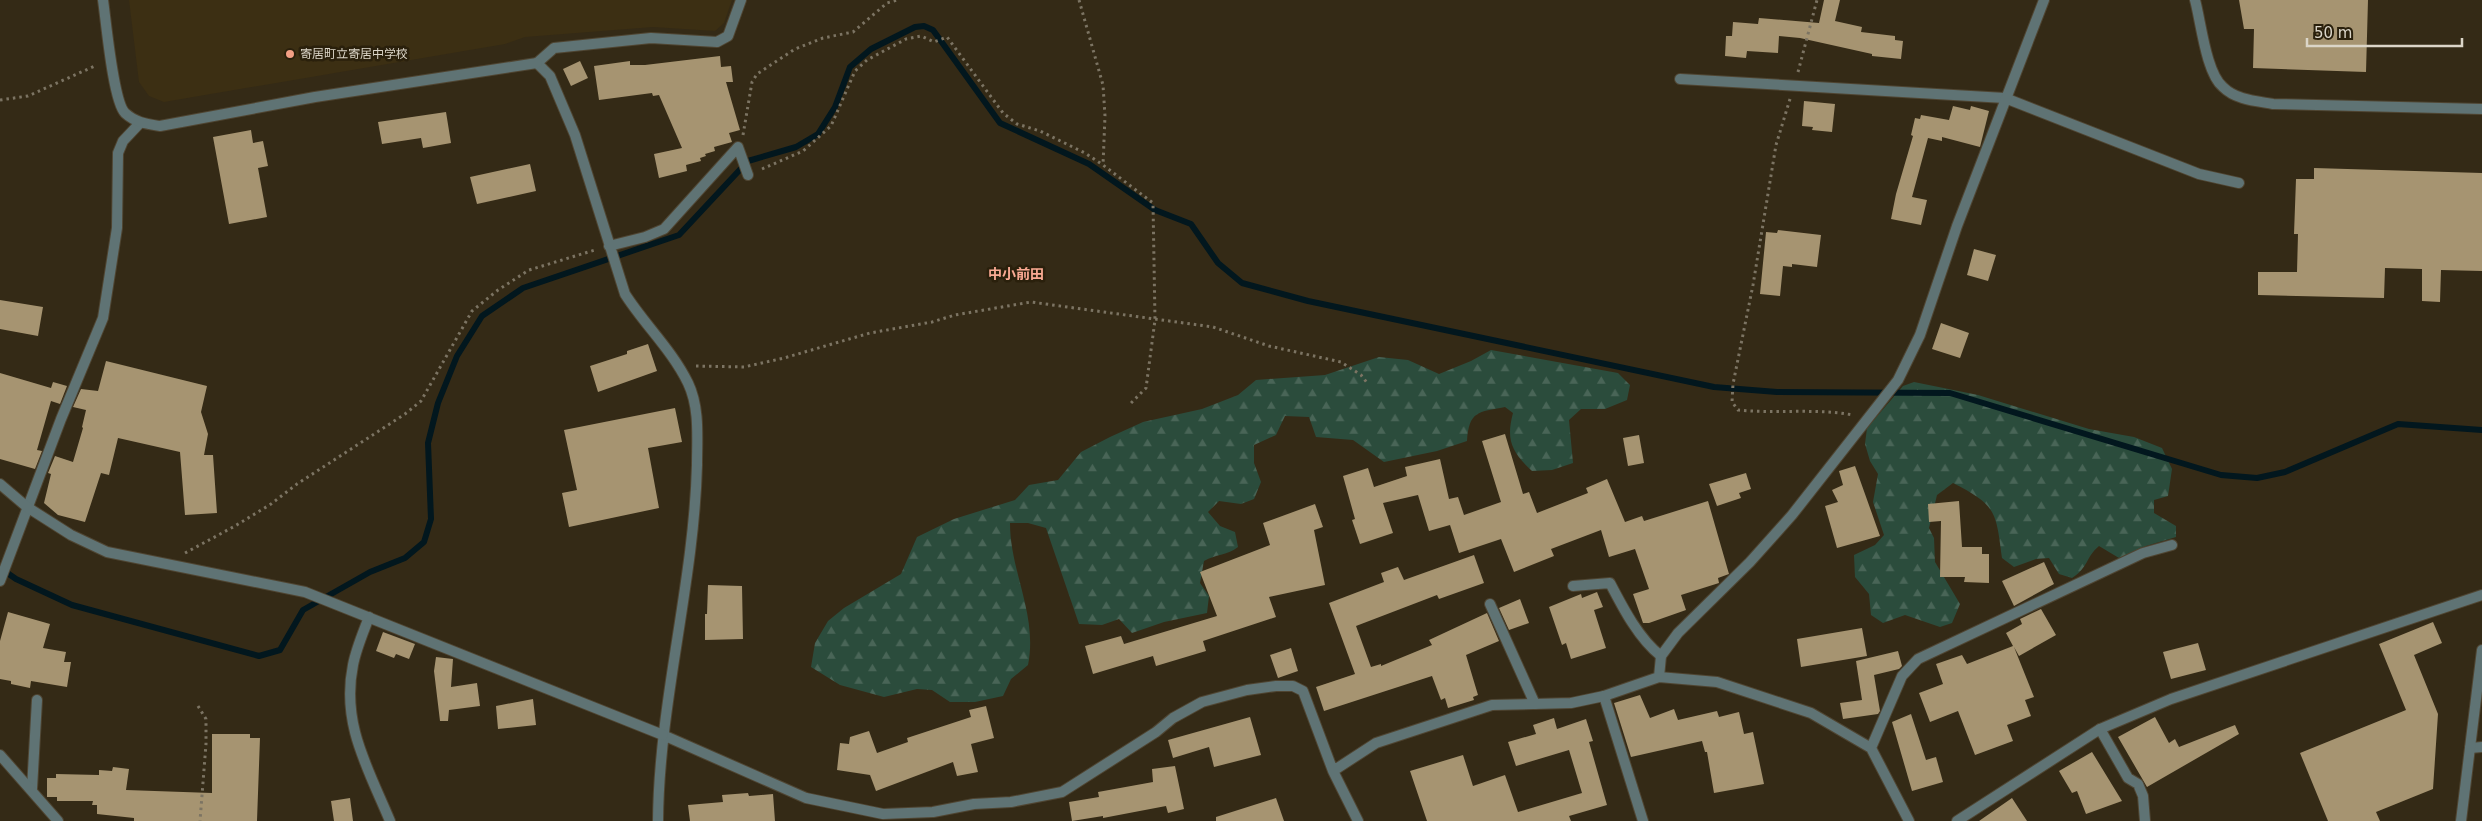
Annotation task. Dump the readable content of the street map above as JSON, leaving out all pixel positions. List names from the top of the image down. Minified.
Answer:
{"districts":["中小前田"],"places":["寄居町立寄居中学校"],"scale_bar":"50 m"}
